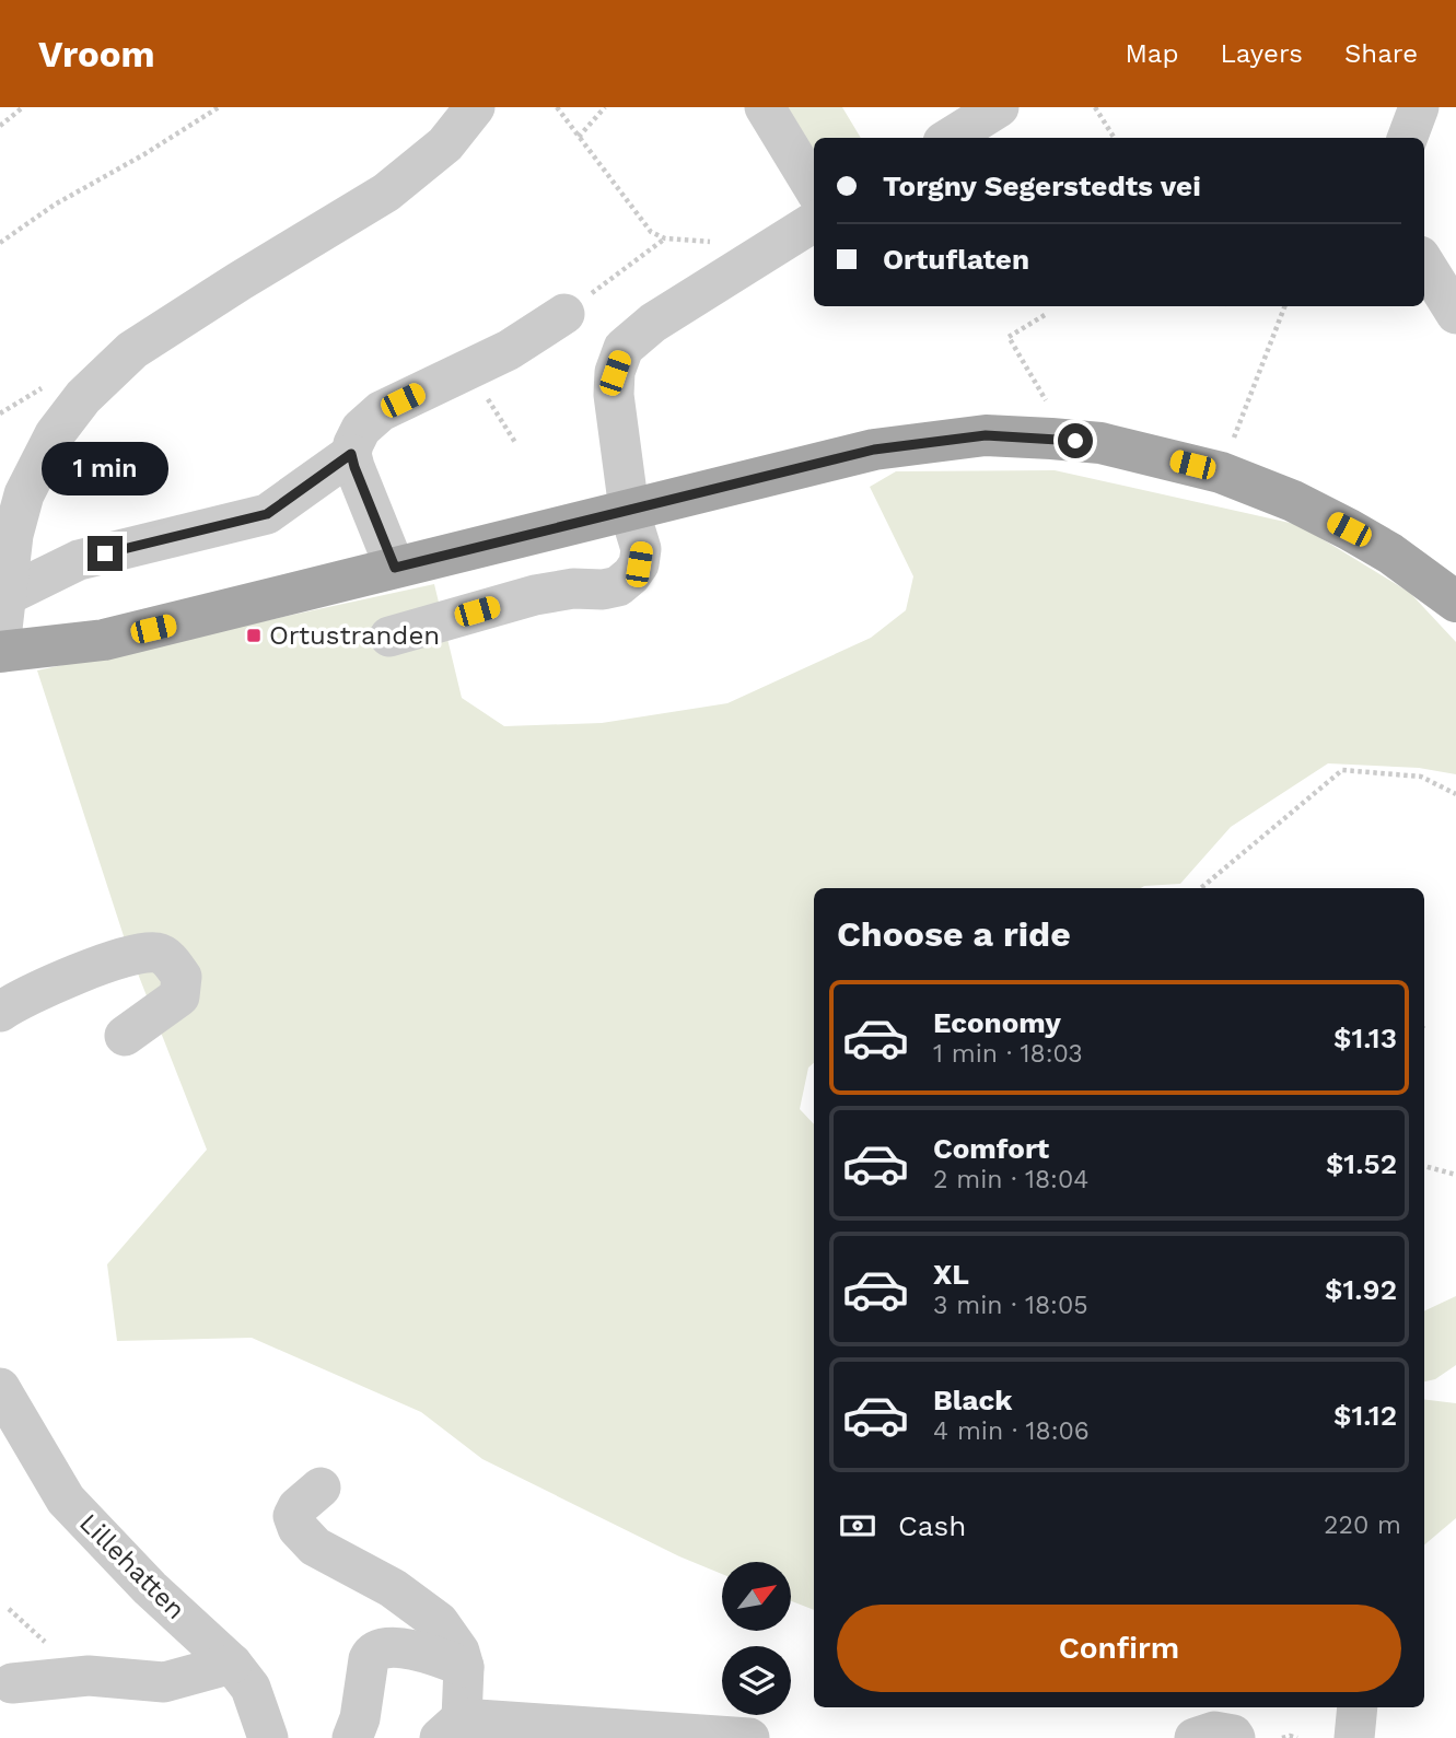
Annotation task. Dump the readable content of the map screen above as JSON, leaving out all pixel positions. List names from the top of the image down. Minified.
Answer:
{"streets":{"street":["Lillehatten"]},"places":{"transit":["Ortustranden"]},"north":"top right","page":{"header":"Vroom","nav":["Map","Layers","Share"],"banner":["Torgny Segerstedts vei","Ortuflaten"],"bubble":"1 min","heading":"Choose a ride","list":[{"name":"Economy","note":"1 min · 18:03","value":"$1.13"},{"name":"Comfort","note":"2 min · 18:04","value":"$1.52"},{"name":"XL","note":"3 min · 18:05","value":"$1.92"},{"name":"Black","note":"4 min · 18:06","value":"$1.12"}],"pay":["Cash","220 m"],"buttons":"Confirm"}}
